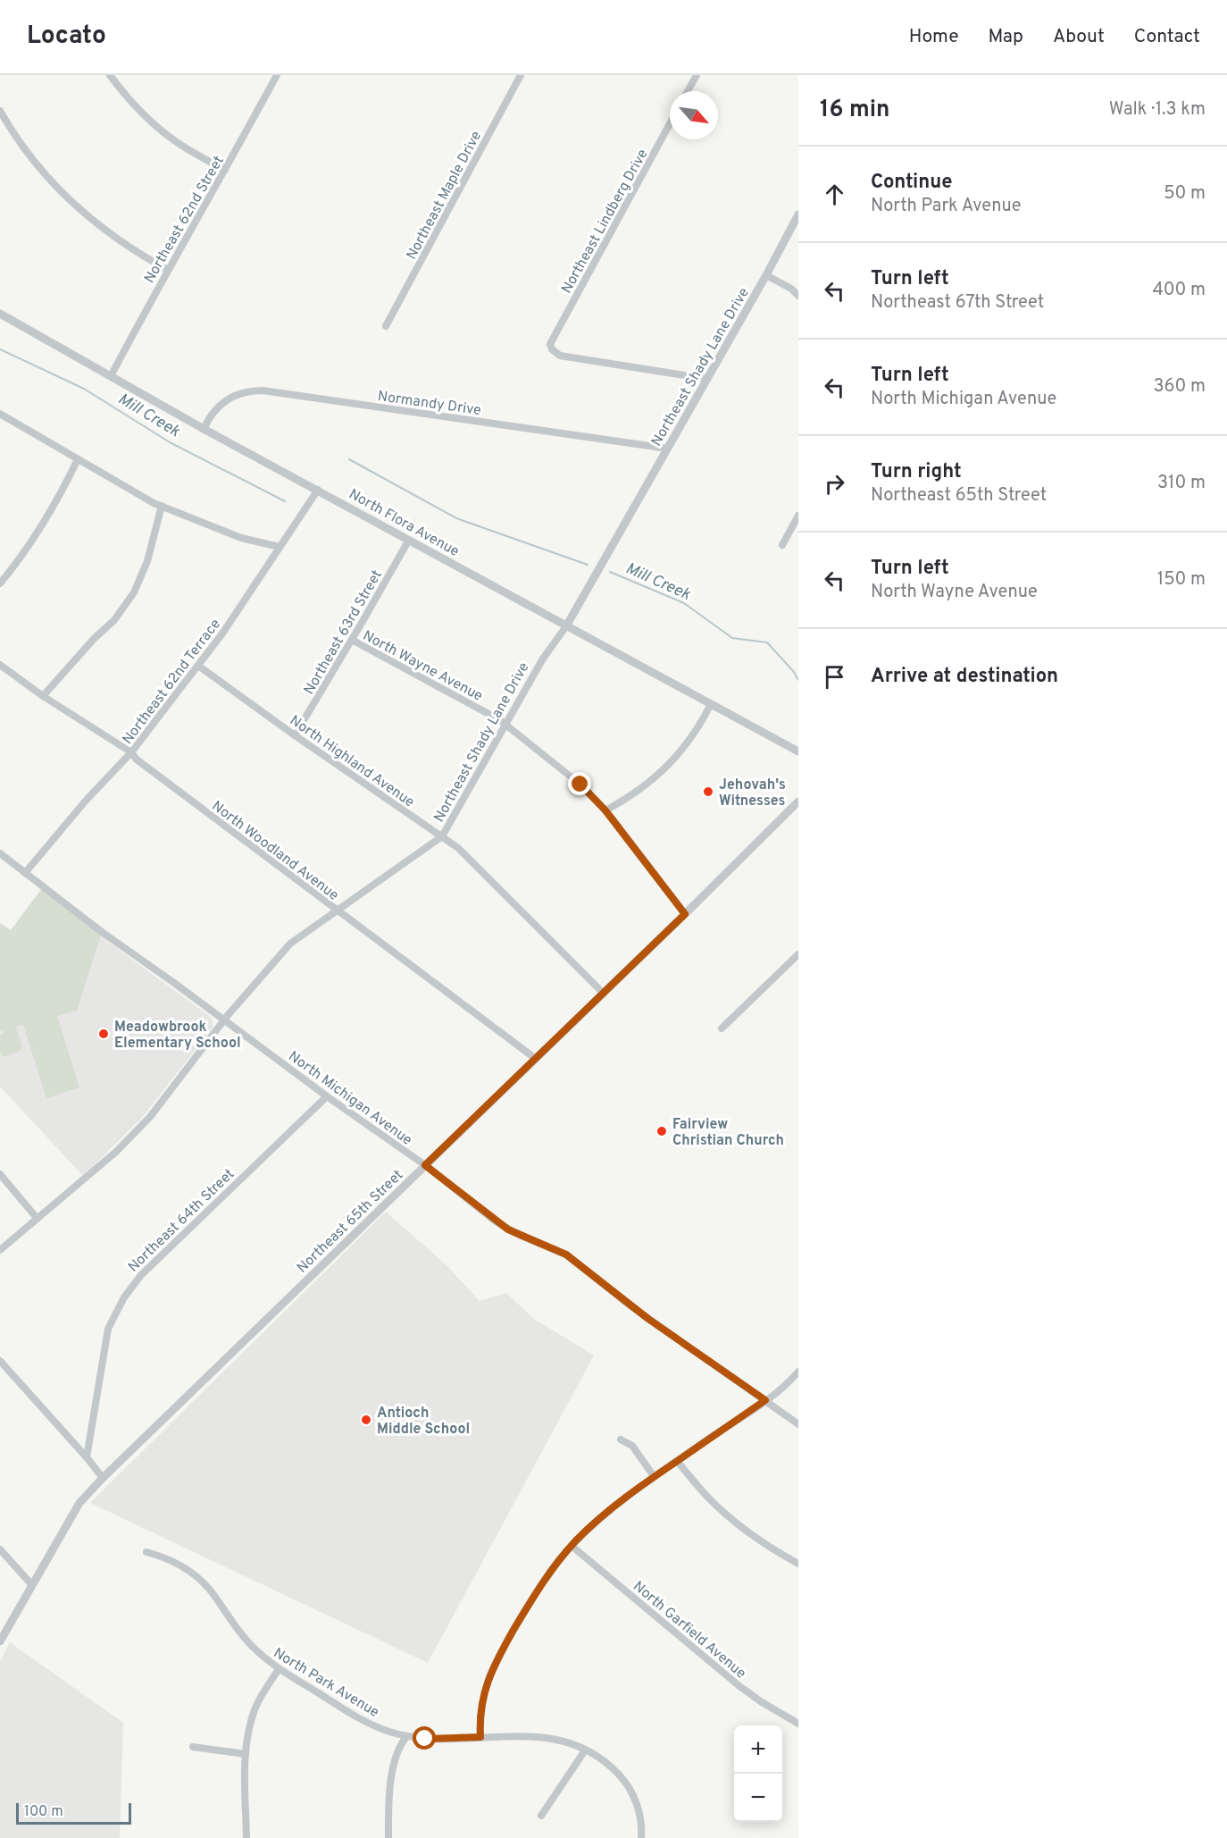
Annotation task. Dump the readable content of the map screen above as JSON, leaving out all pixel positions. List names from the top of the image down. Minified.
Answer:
{"streets":{"street":["Northeast Maple Drive","Northeast 62nd Street","Northeast Lindberg Drive","Northeast Shady Lane Drive","Normandy Drive","North Flora Avenue","Northeast 63rd Street","North Wayne Avenue","Northeast 62nd Terrace","North Highland Avenue","North Woodland Avenue","North Michigan Avenue","Northeast 64th Street","Northeast 65th Street","North Garfield Avenue","North Park Avenue"]},"crossings":[["Northeast 62nd Street","North Flora Avenue"],["Northeast Lindberg Drive","Northeast Shady Lane Drive"],["Northeast Shady Lane Drive","Normandy Drive"],["Northeast Shady Lane Drive","North Flora Avenue"],["Northeast Shady Lane Drive","North Wayne Avenue"],["Northeast Shady Lane Drive","North Highland Avenue"],["Northeast Shady Lane Drive","North Woodland Avenue"],["Northeast Shady Lane Drive","North Michigan Avenue"],["Normandy Drive","North Flora Avenue"],["North Flora Avenue","Northeast 63rd Street"],["North Flora Avenue","Northeast 62nd Terrace"],["Northeast 63rd Street","North Wayne Avenue"],["Northeast 63rd Street","North Highland Avenue"],["North Wayne Avenue","Northeast 65th Street"],["Northeast 62nd Terrace","North Highland Avenue"],["Northeast 62nd Terrace","North Woodland Avenue"],["Northeast 62nd Terrace","North Michigan Avenue"],["North Highland Avenue","Northeast 65th Street"],["North Woodland Avenue","Northeast 65th Street"],["North Michigan Avenue","Northeast 64th Street"],["North Michigan Avenue","Northeast 65th Street"]],"water":["Mill Creek"],"places":["Jehovah's Witnesses","Meadowbrook Elementary School","Fairview Christian Church","Antioch Middle School"],"scale_bar":"100 m","north":"bottom right","page":{"header":"Locato","nav":["Home","Map","About","Contact"],"heading":["16 min","Walk · 1.3 km"],"list":[["Continue","North Park Avenue","50 m"],["Turn left","Northeast 67th Street","400 m"],["Turn left","North Michigan Avenue","360 m"],["Turn right","Northeast 65th Street","310 m"],["Turn left","North Wayne Avenue","150 m"],"Arrive at destination"],"map_buttons":["+","−"],"scale":"100 m"}}
